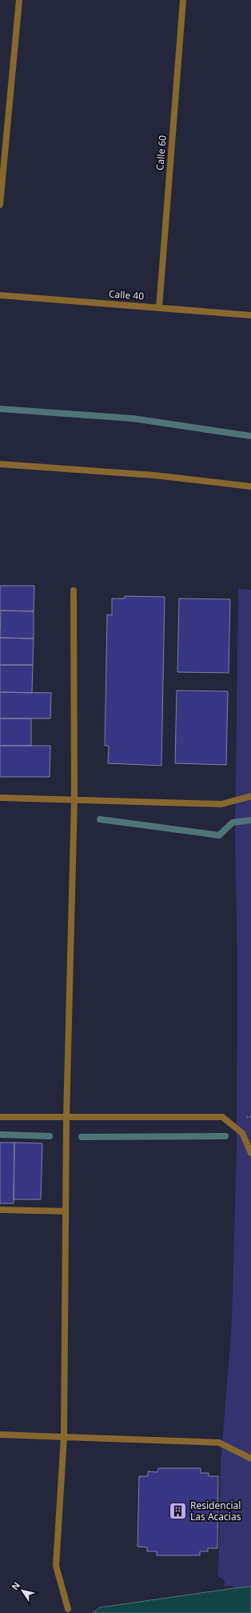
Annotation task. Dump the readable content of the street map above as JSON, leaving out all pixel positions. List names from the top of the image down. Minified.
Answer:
{"streets":{"street":["Calle 60","Calle 40"]},"crossings":[["Calle 60","Calle 40"]],"places":{"building":["Residencial Las Acacias"]},"north":"top left"}
